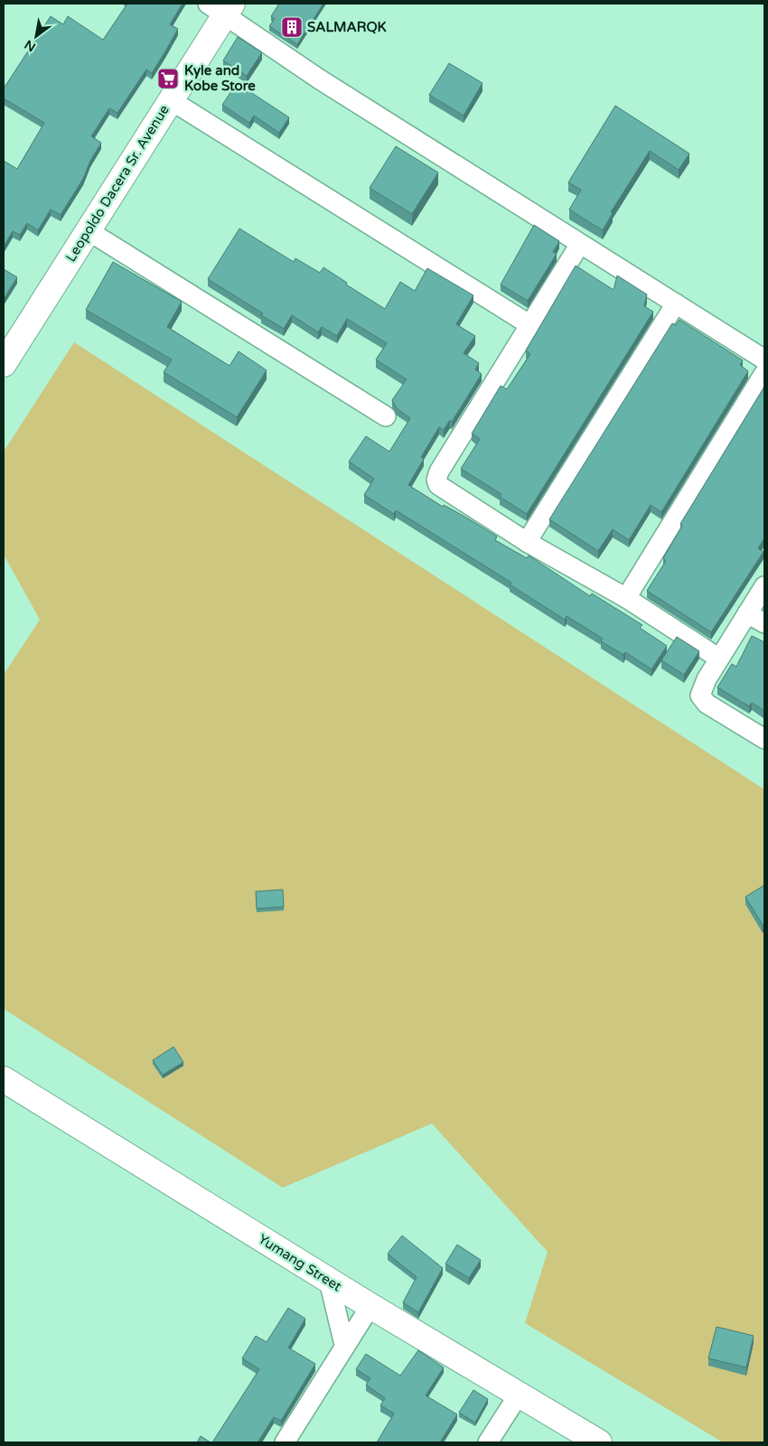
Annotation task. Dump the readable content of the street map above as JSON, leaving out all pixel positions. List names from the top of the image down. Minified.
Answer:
{"streets":{"main road":["Leopoldo Dacera Sr. Avenue","Yumang Street"]},"places":{"building":["SALMARQK"],"supermarket":["Kyle and Kobe Store"]},"north":"bottom left"}
